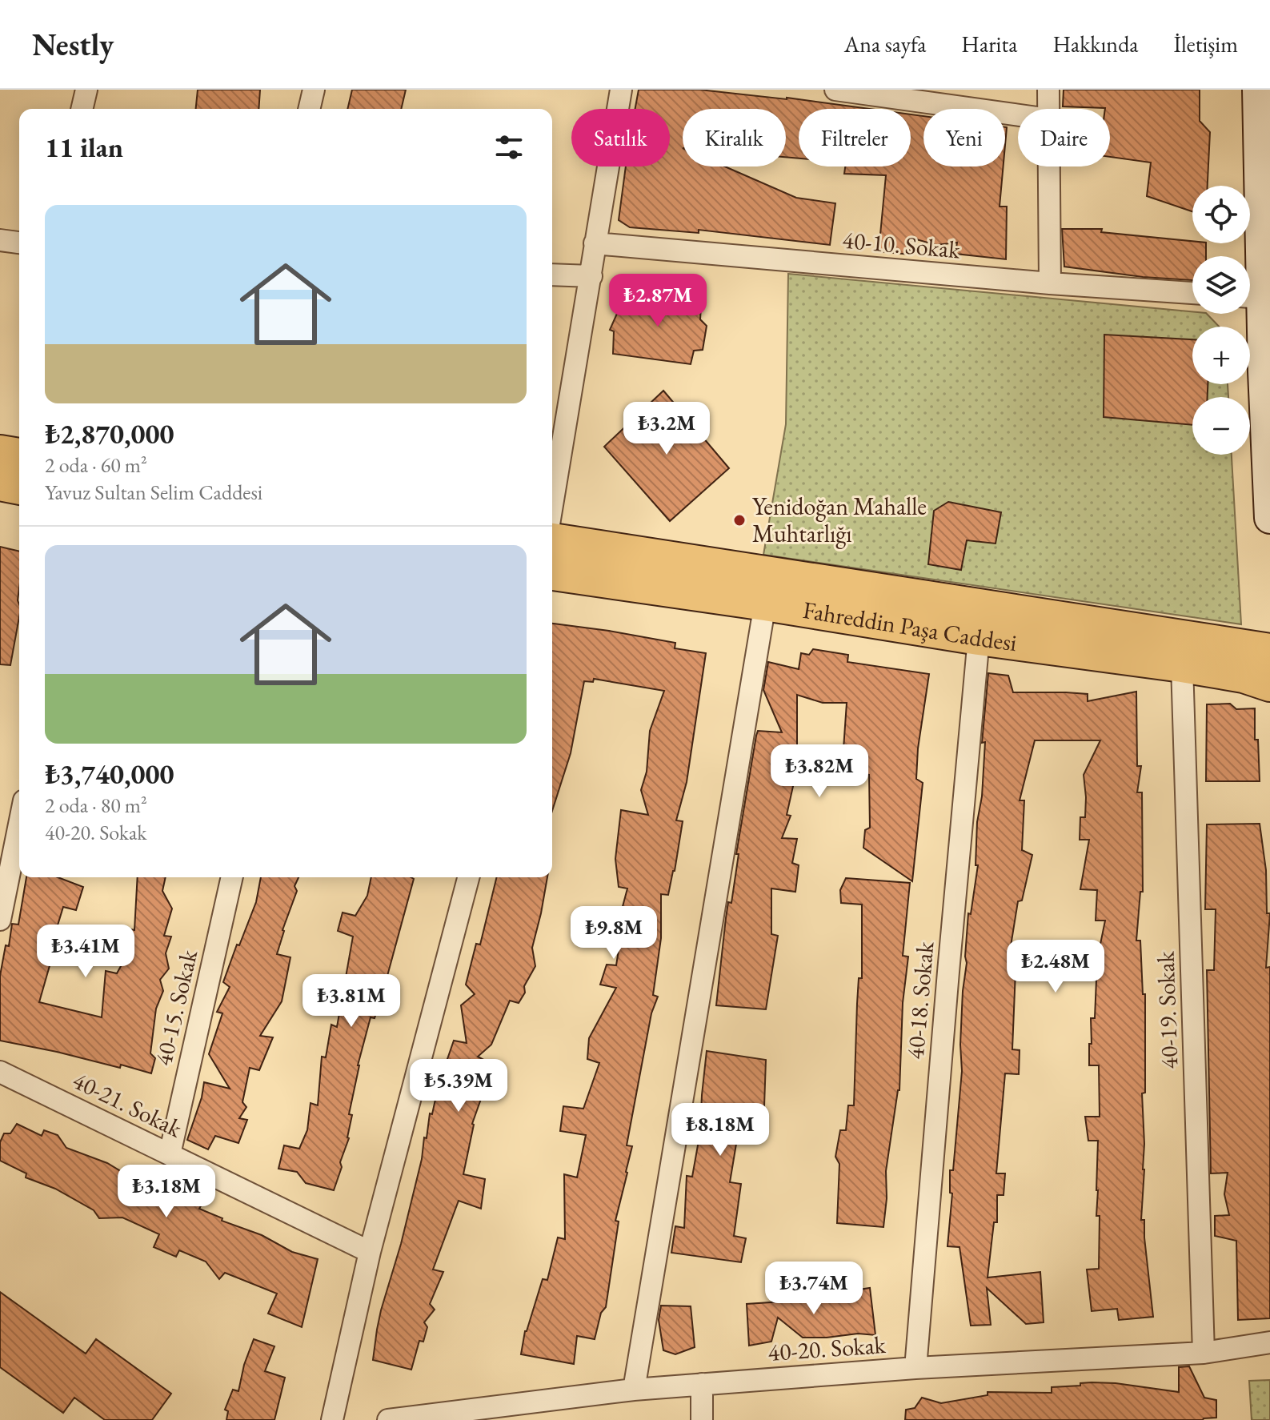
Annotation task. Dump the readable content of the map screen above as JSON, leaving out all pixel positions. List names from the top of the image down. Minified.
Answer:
{"streets":{"main road":["Fahreddin Paşa Caddesi"],"street":["40-10. Sokak","40-18. Sokak","40-15. Sokak","40-19. Sokak","40-21. Sokak","40-20. Sokak"]},"crossings":[["Fahreddin Paşa Caddesi","40-18. Sokak"],["Fahreddin Paşa Caddesi","40-19. Sokak"],["40-18. Sokak","40-20. Sokak"],["40-15. Sokak","40-21. Sokak"],["40-19. Sokak","40-20. Sokak"]],"places":["Yenidoğan Mahalle Muhtarlığı"],"page":{"header":"Nestly","nav":["Ana sayfa","Harita","Hakkında","İletişim"],"chip":["Satılık","Kiralık","Filtreler","Yeni","Daire"],"heading":"11 ilan","map_buttons":["+","−"],"list":[{"name":"₺2,870,000","note":"2 oda · 60 m² · Yavuz Sultan Selim Caddesi"},{"name":"₺3,740,000","note":"2 oda · 80 m² · 40-20. Sokak"}],"price":["₺2.87M","₺3.2M","₺3.82M","₺9.8M","₺3.41M","₺2.48M","₺3.81M","₺5.39M","₺8.18M","₺3.18M","₺3.74M"]}}
